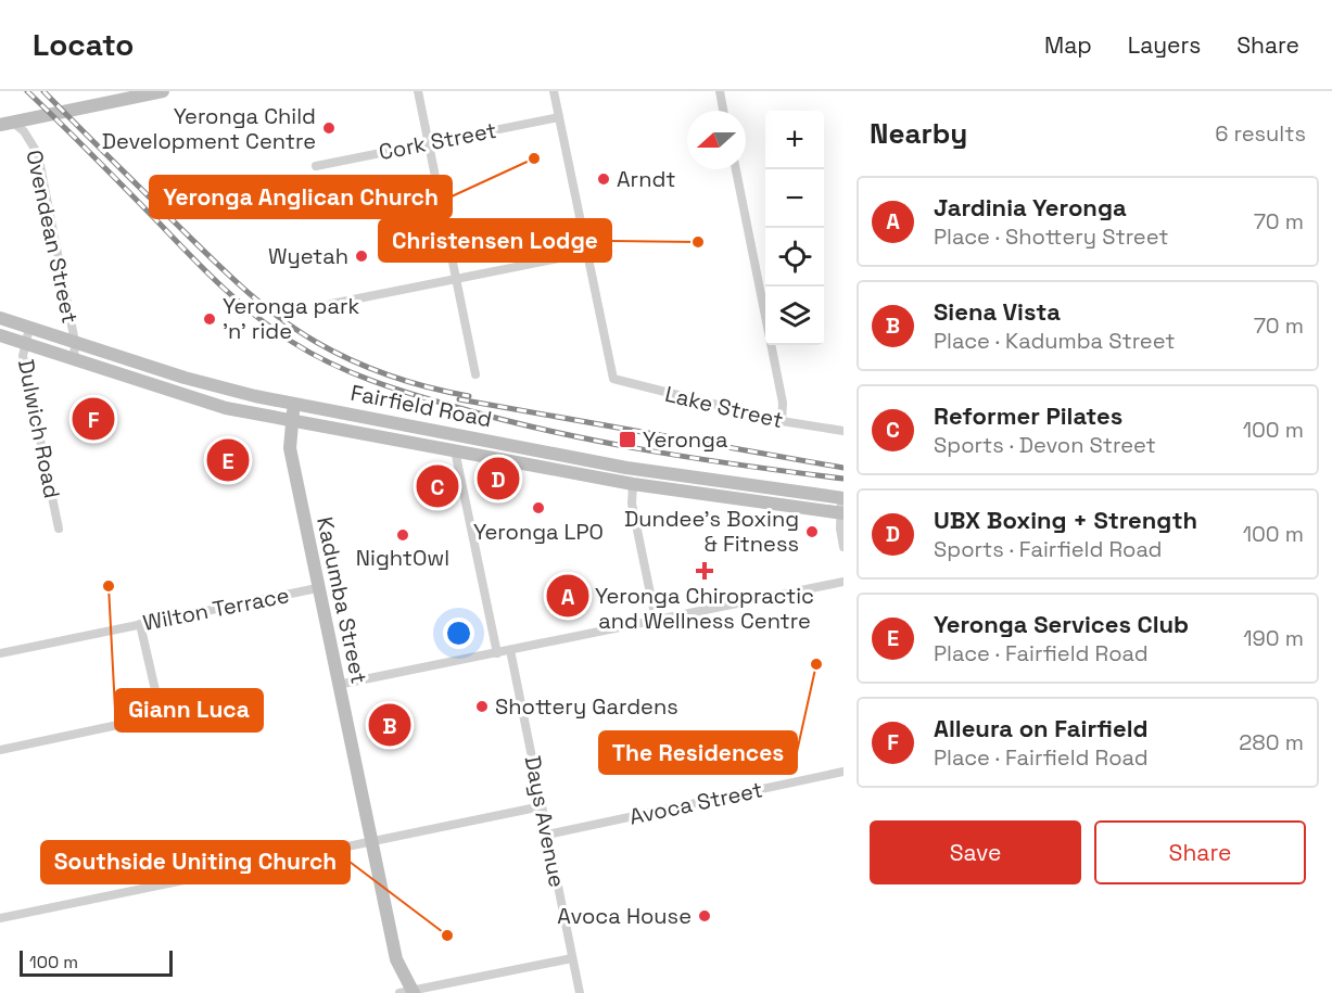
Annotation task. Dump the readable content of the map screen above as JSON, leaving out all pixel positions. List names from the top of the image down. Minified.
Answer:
{"streets":{"main road":["Fairfield Road","Kadumba Street"],"street":["Cork Street","Ovendean Street","Lake Street","Dulwich Road","Wilton Terrace","Avoca Street","Days Avenue"]},"crossings":[["Ovendean Street","Fairfield Road"],["Fairfield Road","Dulwich Road"],["Fairfield Road","Kadumba Street"],["Kadumba Street","Wilton Terrace"],["Avoca Street","Days Avenue"]],"places":{"other":["Yeronga Child Development Centre","Yeronga Anglican Church","Arndt","Christensen Lodge","Wyetah","Yeronga park 'n' ride","Yeronga LPO","Dundee's Boxing & Fitness","NightOwl","Giann Luca","The Residences","Shottery Gardens","Avoca House","Southside Uniting Church"],"transit":["Yeronga"],"health":["Yeronga Chiropractic and Wellness Centre"]},"scale_bar":"100 m","north":"left","page":{"header":"Locato","nav":["Map","Layers","Share"],"heading":["Nearby","6 results"],"map_buttons":["+","−"],"list":[{"mark":"A","name":"Jardinia Yeronga","note":"Place · Shottery Street","value":"70 m"},{"mark":"B","name":"Siena Vista","note":"Place · Kadumba Street","value":"70 m"},{"mark":"C","name":"Reformer Pilates","note":"Sports · Devon Street","value":"100 m"},{"mark":"D","name":"UBX Boxing + Strength","note":"Sports · Fairfield Road","value":"100 m"},{"mark":"E","name":"Yeronga Services Club","note":"Place · Fairfield Road","value":"190 m"},{"mark":"F","name":"Alleura on Fairfield","note":"Place · Fairfield Road","value":"280 m"}],"pins":["F","E","D","C","A","B"],"buttons":["Save","Share"],"scale":"100 m"}}
